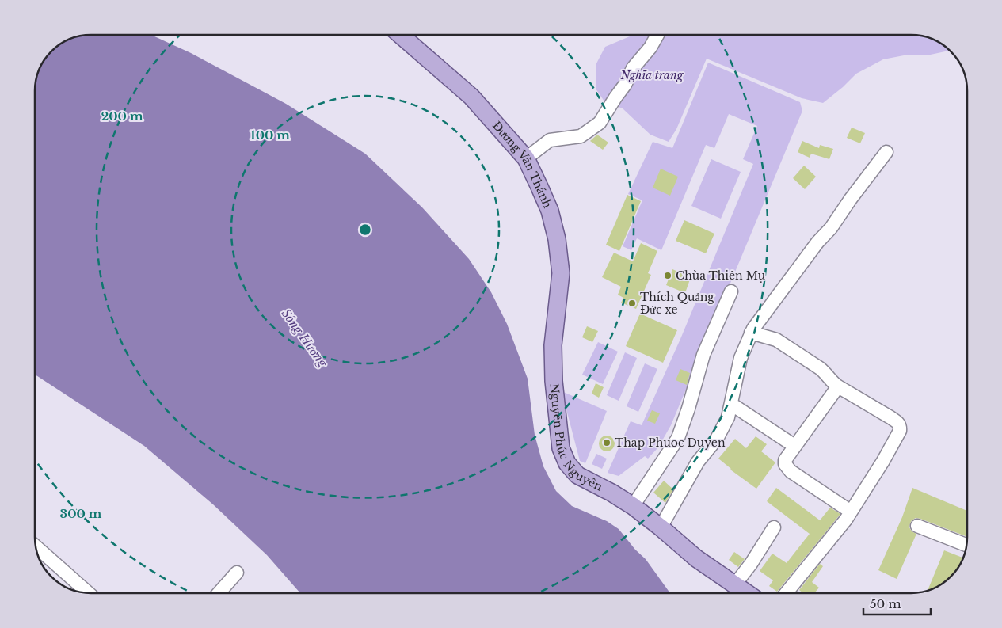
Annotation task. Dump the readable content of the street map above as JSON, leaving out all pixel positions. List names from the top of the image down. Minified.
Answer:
{"streets":{"main road":["Đường Văn Thánh","Nguyễn Phúc Nguyên"]},"crossings":[["Đường Văn Thánh","Nguyễn Phúc Nguyên"]],"water":["Sông Hương"],"parks":["Nghĩa trang"],"places":["Chùa Thiên Mụ","Thích Quảng Đức xe","Thap Phuoc Duyen"],"scale_bar":"50 m","rings":["200 m","100 m","300 m"]}
